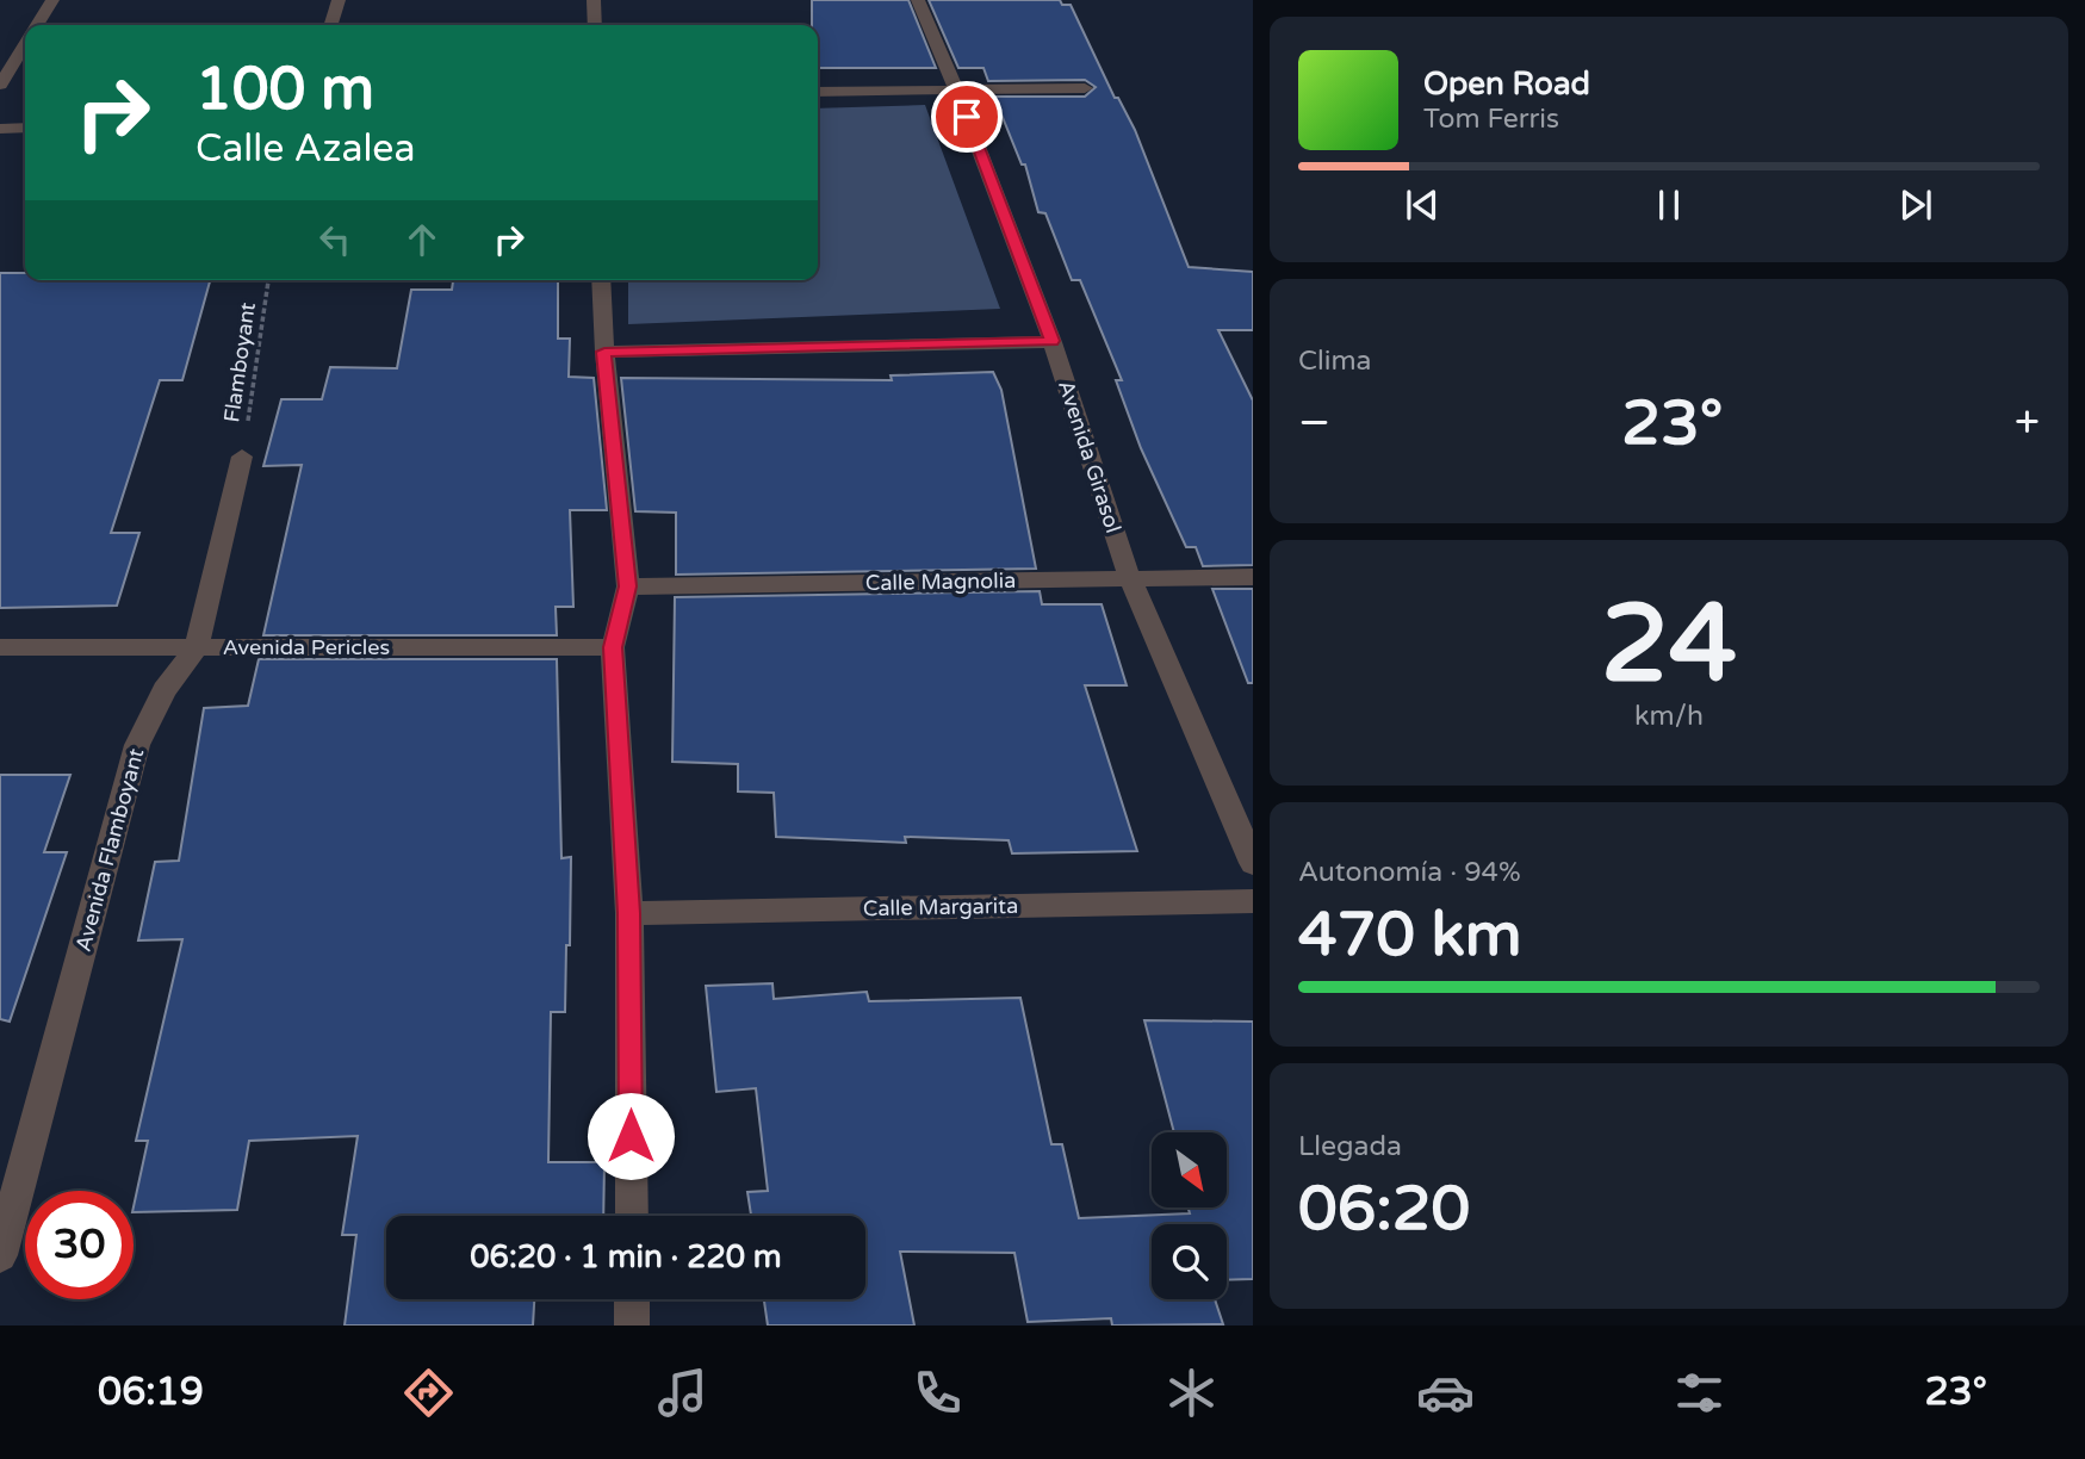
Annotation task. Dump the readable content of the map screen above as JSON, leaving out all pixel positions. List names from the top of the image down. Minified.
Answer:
{"streets":{"street":["Avenida Girasol","Calle Magnolia","Avenida Pericles","Avenida Flamboyant","Calle Margarita"],"path":["Flamboyant"]},"crossings":[["Flamboyant","Avenida Flamboyant"],["Avenida Girasol","Calle Magnolia"],["Avenida Pericles","Avenida Flamboyant"]],"north":"bottom right","page":{"turn":["100 m","Calle Azalea"],"song":["Open Road","Tom Ferris"],"tile":["Clima",["24","km/h"],["Autonomía · 94%","470 km"],["Llegada","06:20"]],"heat":["−","23°","+"],"limit":"30","trip":"06:20 · 1 min · 220 m","tabs":["06:19","23°"]}}
